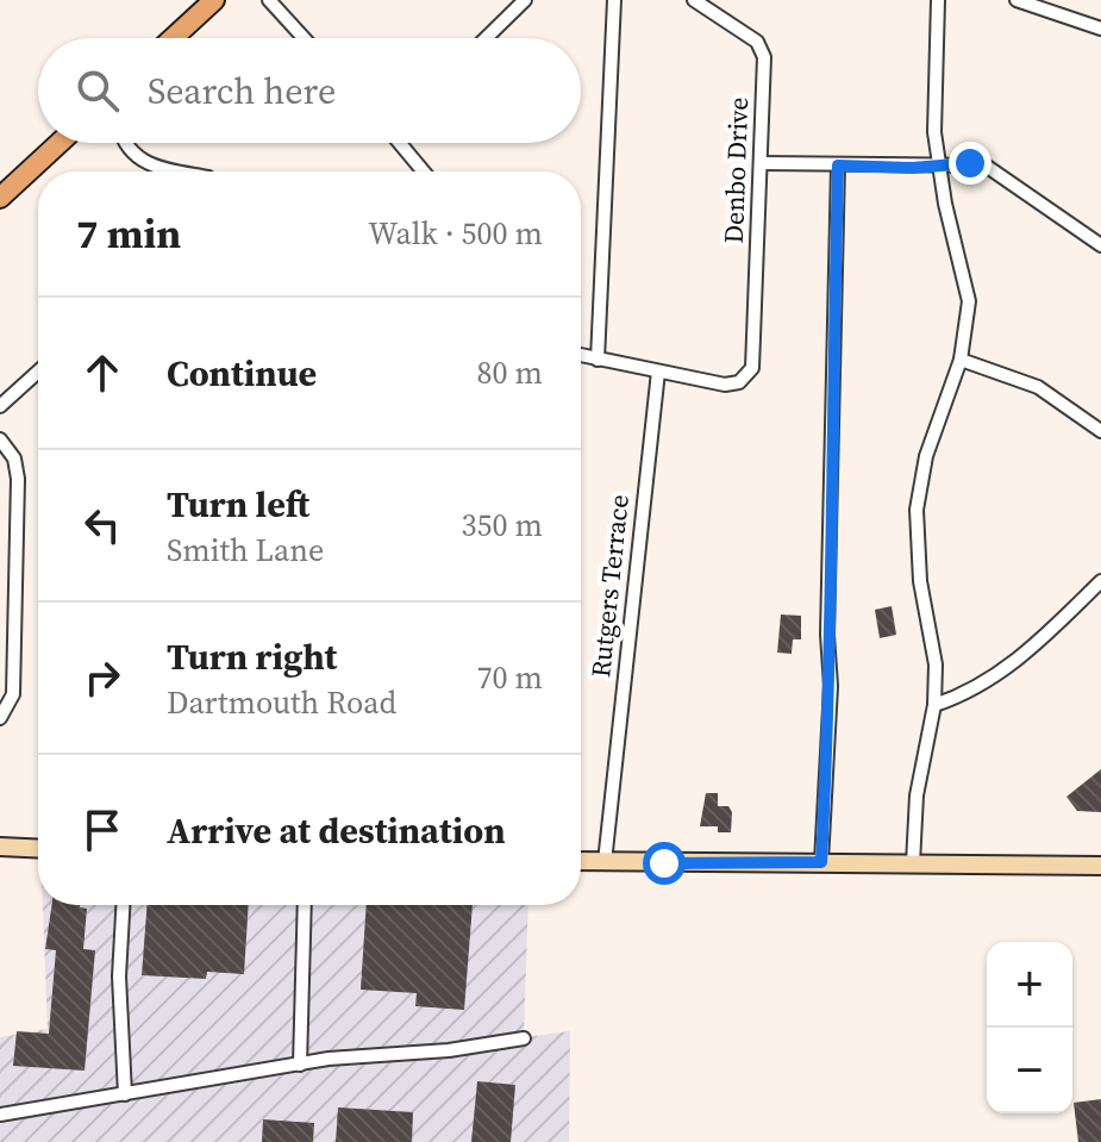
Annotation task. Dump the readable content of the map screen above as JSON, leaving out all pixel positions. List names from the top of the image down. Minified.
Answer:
{"streets":{"street":["Denbo Drive","Rutgers Terrace"]},"crossings":[["Denbo Drive","Rutgers Terrace"]],"page":{"search":"Search here","heading":["7 min","Walk · 500 m"],"list":[["Continue","80 m"],["Turn left","Smith Lane","350 m"],["Turn right","Dartmouth Road","70 m"],"Arrive at destination"],"map_buttons":["+","−"]}}
